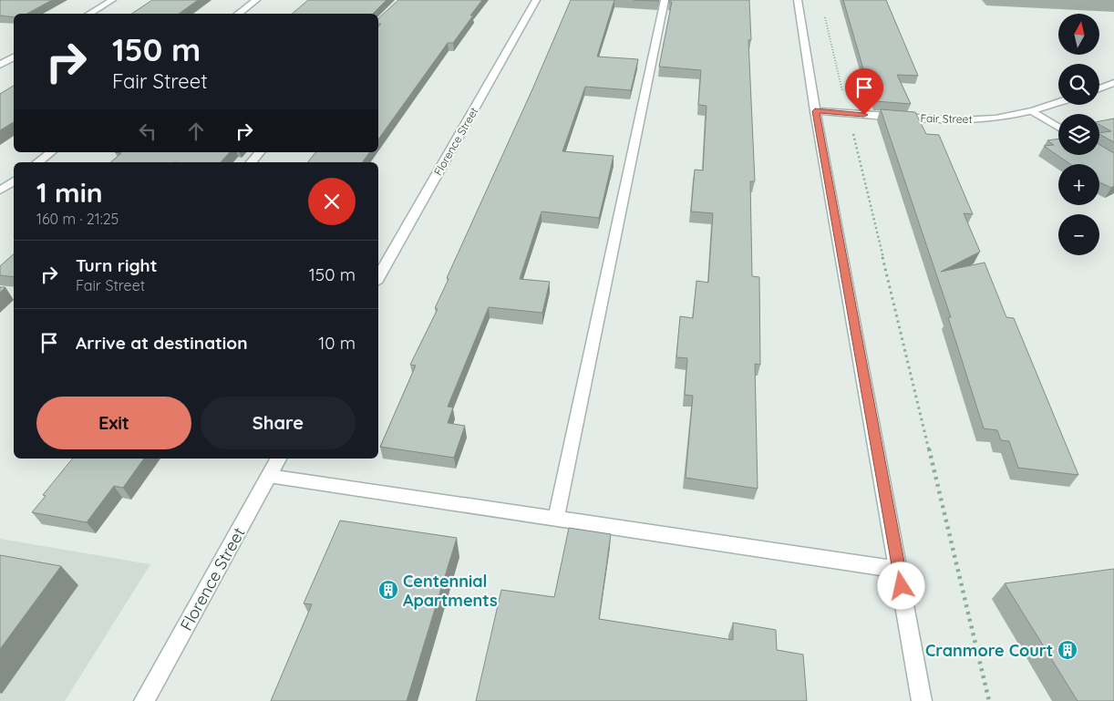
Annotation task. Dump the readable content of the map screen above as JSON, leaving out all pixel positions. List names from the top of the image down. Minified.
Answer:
{"streets":{"street":["Fair Street","Florence Street"]},"places":{"building":["Centennial Apartments","Cranmore Court"]},"north":"top","page":{"map_buttons":["+","−"],"turn":["150 m","Fair Street"],"heading":["1 min","160 m · 21:25"],"list":[{"name":"Turn right","note":"Fair Street","value":"150 m"},{"name":"Arrive at destination","value":"10 m"}],"buttons":["Exit","Share"]}}
